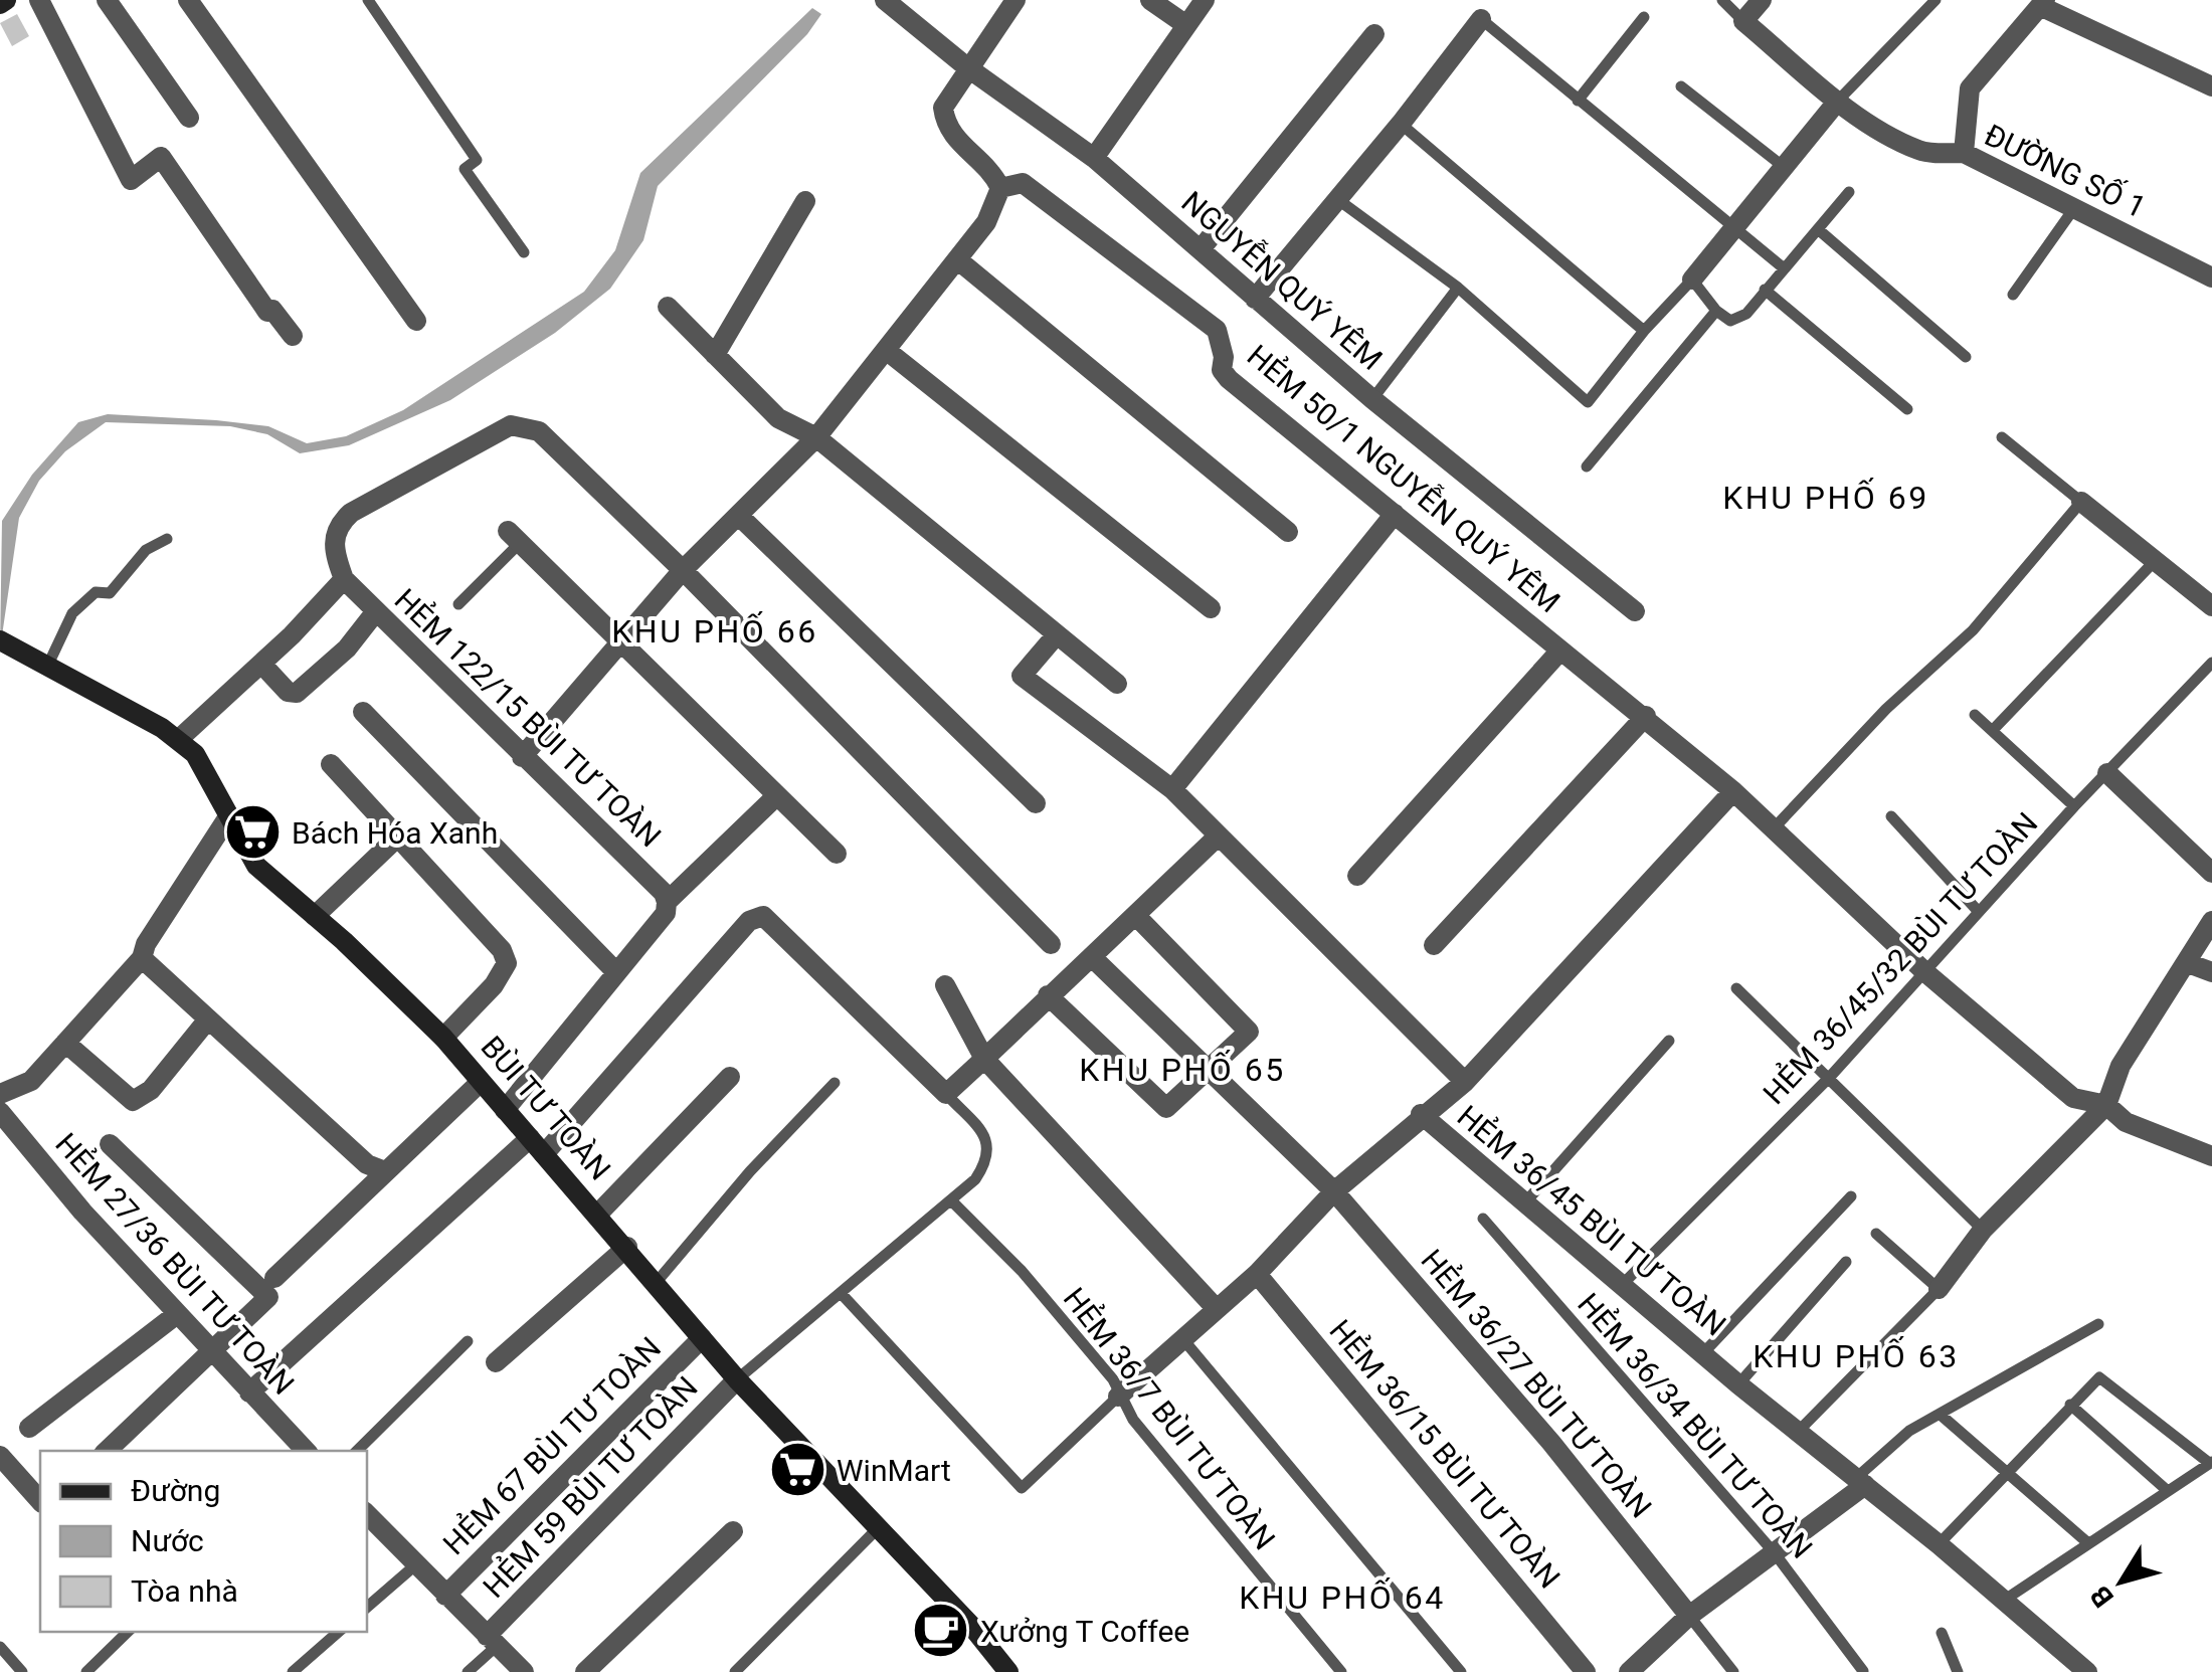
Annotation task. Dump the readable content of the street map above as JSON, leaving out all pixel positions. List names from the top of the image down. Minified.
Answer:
{"streets":{"street":["ĐƯỜNG SỐ 1","NGUYỄN QUÝ YÊM","HẺM 50/1 NGUYỄN QUÝ YÊM","HẺM 122/15 BÙI TƯ TOÀN","BÙI TƯ TOÀN","HẺM 36/45 BÙI TƯ TOÀN","HẺM 27/36 BÙI TƯ TOÀN","HẺM 36/27 BÙI TƯ TOÀN","HẺM 67 BÙI TƯ TOÀN","HẺM 36/15 BÙI TƯ TOÀN","HẺM 59 BÙI TƯ TOÀN"],"lane":["HẺM 36/45/32 BÙI TƯ TOÀN","HẺM 36/7 BÙI TƯ TOÀN","HẺM 36/34 BÙI TƯ TOÀN"]},"crossings":[["HẺM 50/1 NGUYỄN QUÝ YÊM","HẺM 36/45/32 BÙI TƯ TOÀN"],["HẺM 36/45/32 BÙI TƯ TOÀN","HẺM 36/45 BÙI TƯ TOÀN"],["BÙI TƯ TOÀN","HẺM 67 BÙI TƯ TOÀN"],["BÙI TƯ TOÀN","HẺM 59 BÙI TƯ TOÀN"]],"districts":["KHU PHỐ 69","KHU PHỐ 66","KHU PHỐ 65","KHU PHỐ 63","KHU PHỐ 64"],"places":{"supermarket":["Bách Hóa Xanh","WinMart"],"cafe":["Xưởng T Coffee"]},"legend":["Đường","Nước","Tòa nhà"],"north":"bottom left"}
